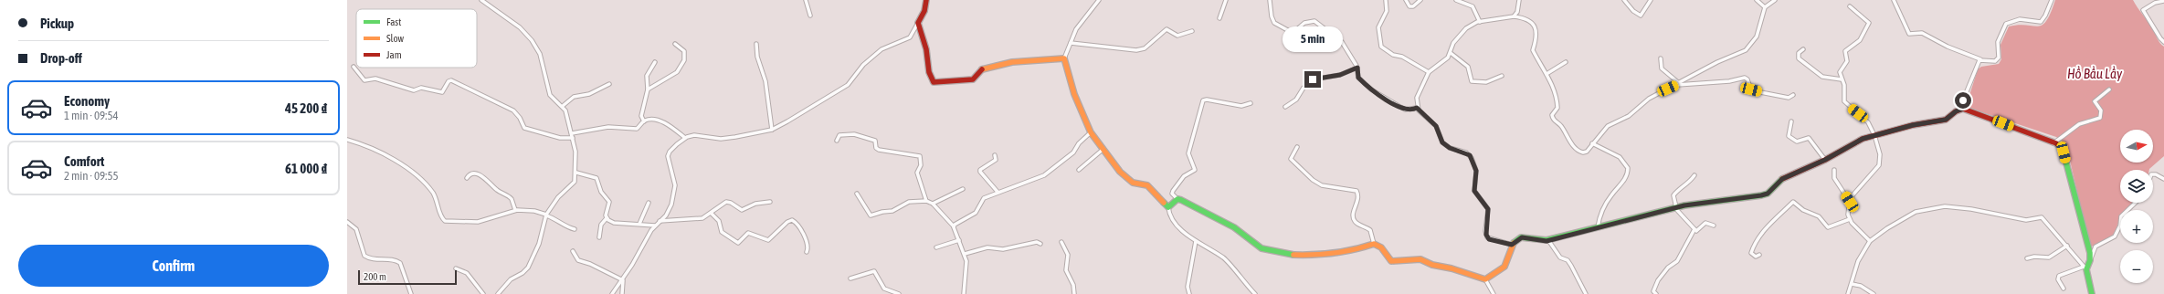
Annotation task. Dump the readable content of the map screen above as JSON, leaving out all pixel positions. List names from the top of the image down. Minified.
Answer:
{"water":["Hồ Bầu Lầy"],"legend":["Fast","Slow","Jam"],"scale_bar":"200 m","north":"right","page":{"banner":["Pickup","Drop-off"],"bubble":"5 min","list":[{"name":"Economy","note":"1 min · 09:54","value":"45 200 ₫"},{"name":"Comfort","note":"2 min · 09:55","value":"61 000 ₫"}],"map_buttons":["+","−"],"buttons":"Confirm","scale":"200 m"}}
